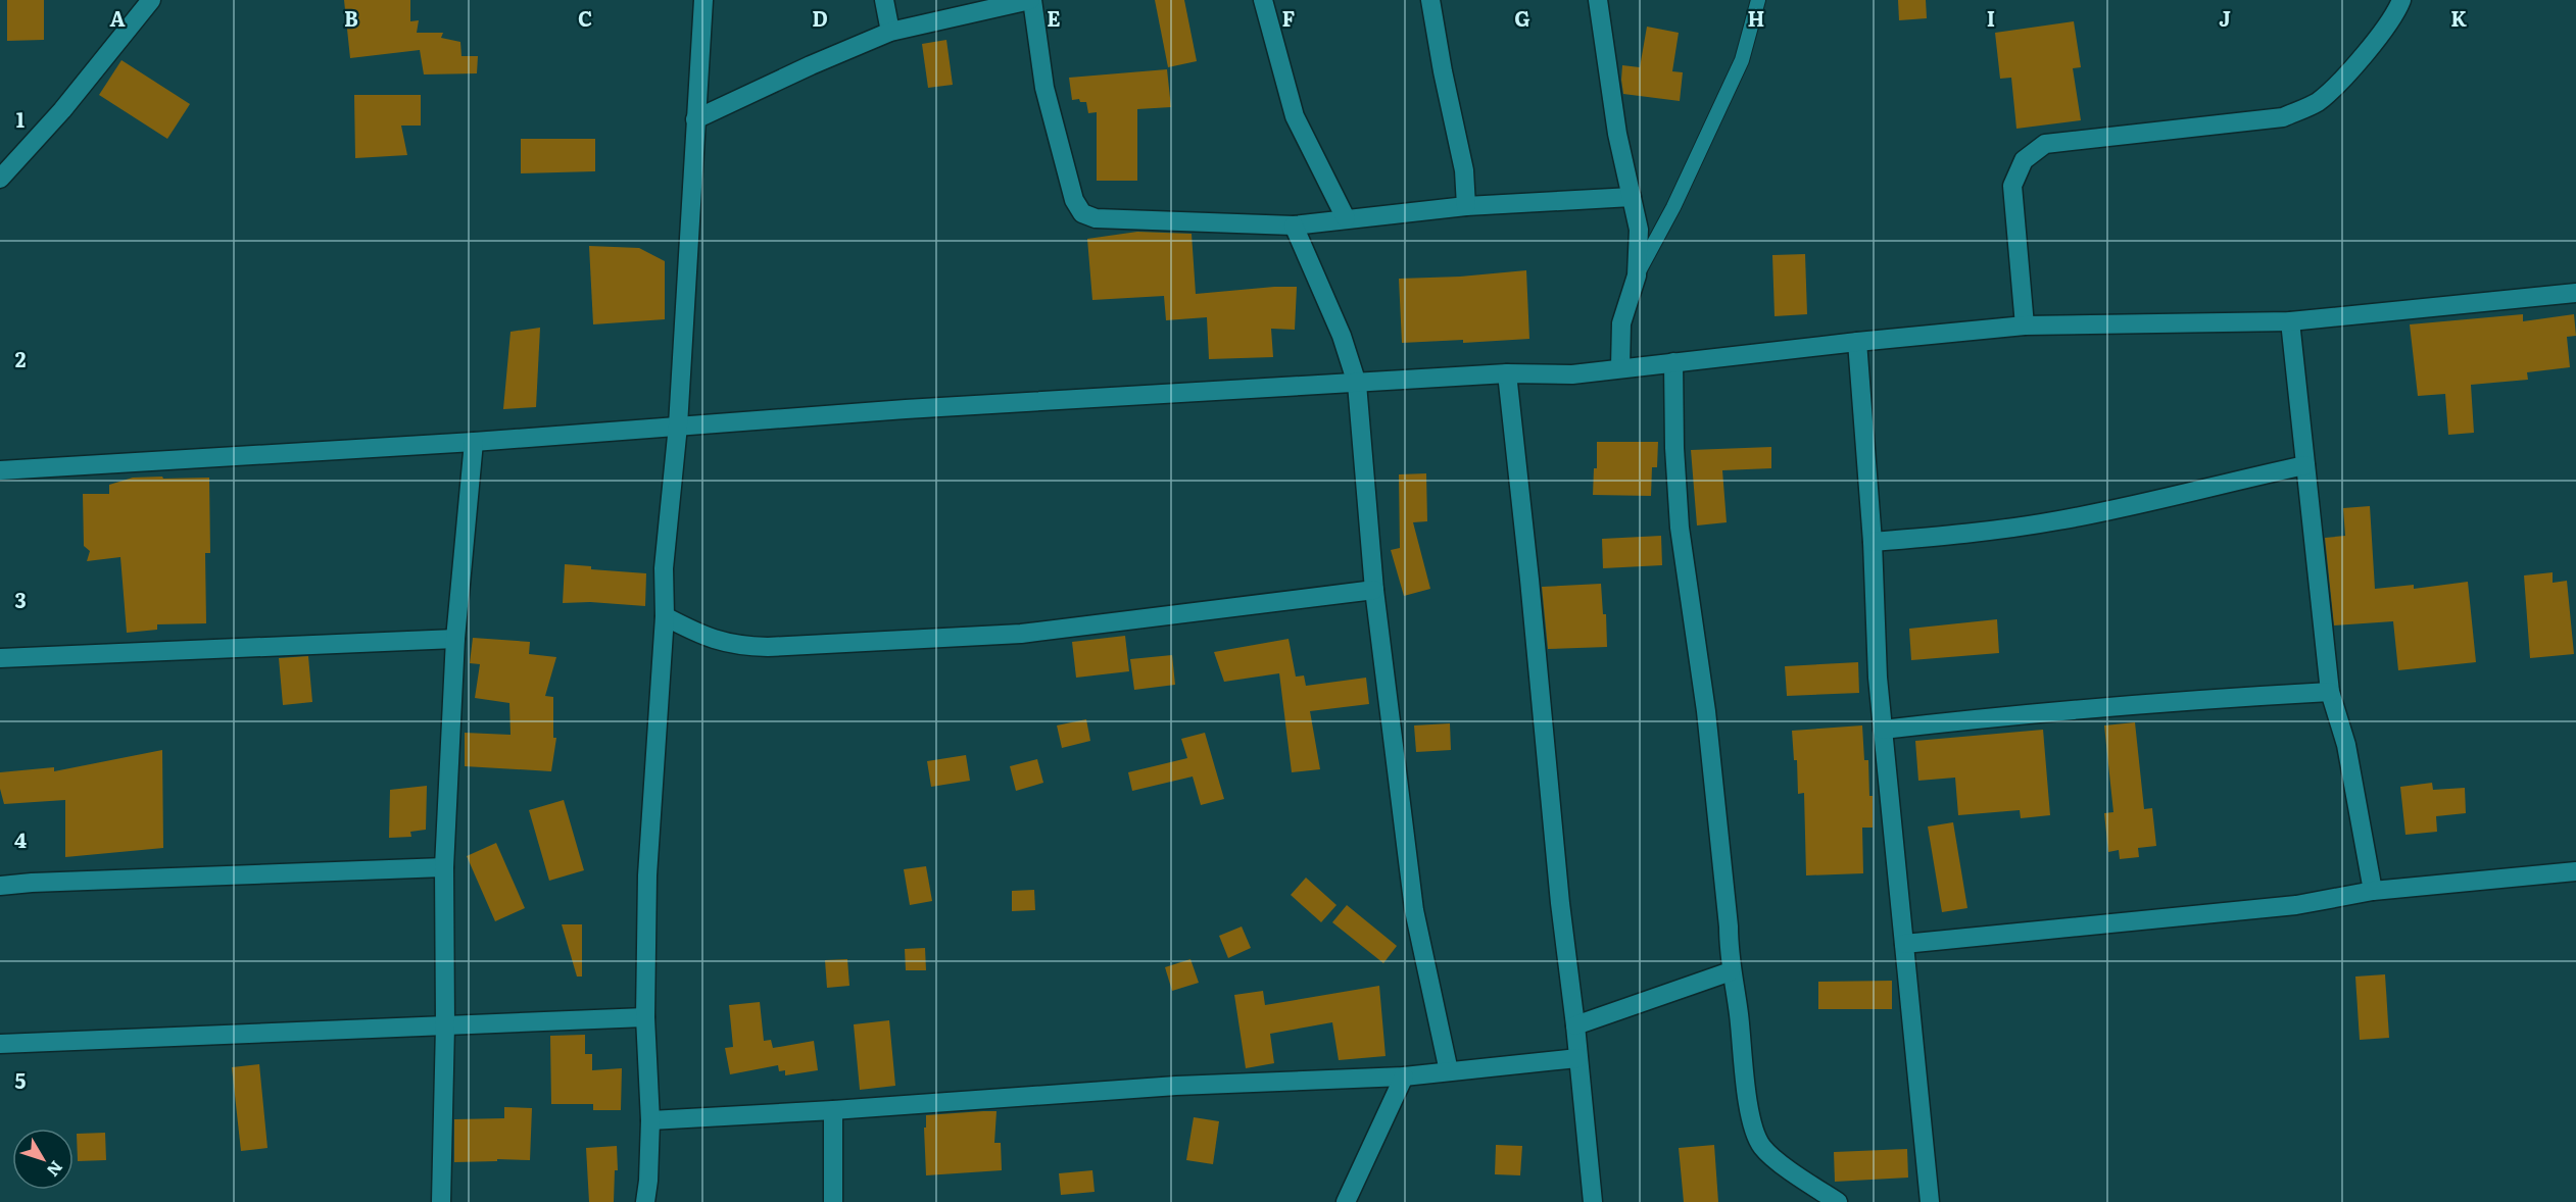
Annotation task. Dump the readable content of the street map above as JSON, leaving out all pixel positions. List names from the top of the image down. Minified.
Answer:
{"north":"bottom right","grid":{"columns":["A","B","C","D","E","F","G","H","I","J","K"],"rows":["1","2","3","4","5"]}}
